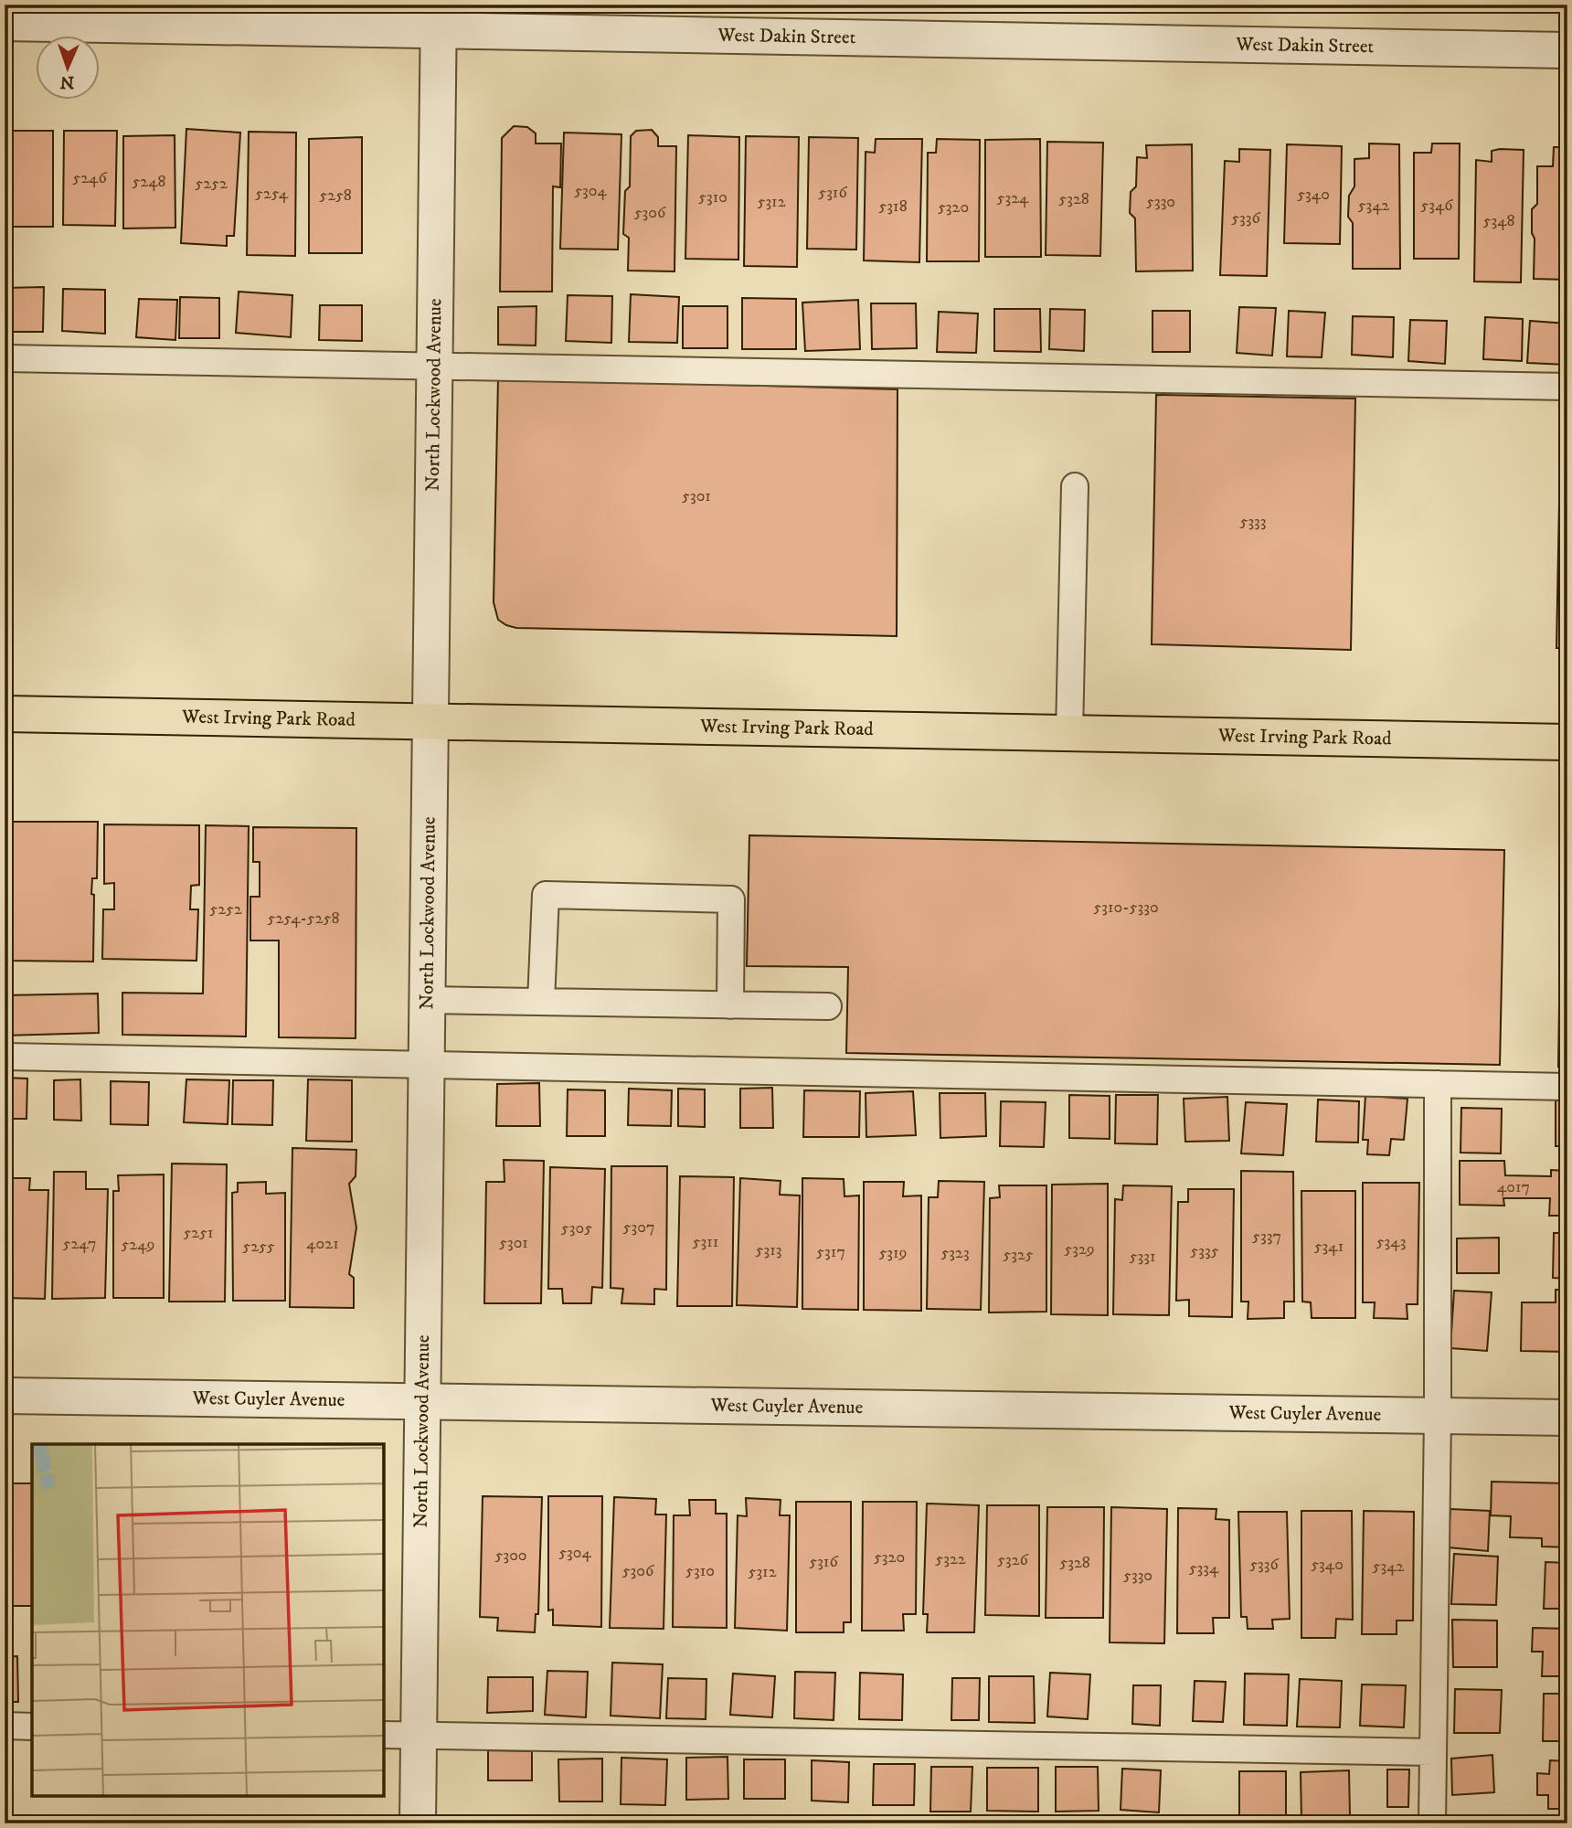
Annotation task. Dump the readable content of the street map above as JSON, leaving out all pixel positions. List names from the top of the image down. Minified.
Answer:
{"streets":{"main road":["West Irving Park Road"],"street":["West Dakin Street","North Lockwood Avenue","West Cuyler Avenue"]},"crossings":[["West Dakin Street","North Lockwood Avenue"],["North Lockwood Avenue","West Irving Park Road"],["North Lockwood Avenue","West Cuyler Avenue"]],"house_numbers":["5246","5248","5252","5304","5316","5254","5340","5258","5310","5324","5328","5312","5330","5342","5346","5318","5320","5306","5336","5348","5301","5333","5310-5330","5252","5254-5258","4017","5307","5305","5251","5337","5311","5343","5301","5247","4021","5249","5255","5341","5329","5313","5335","5317","5319","5323","5325","5331","5304","5300","5320","5322","5326","5316","5328","5336","5340","5342","5334","5306","5310","5312","5330"],"north":"bottom"}
